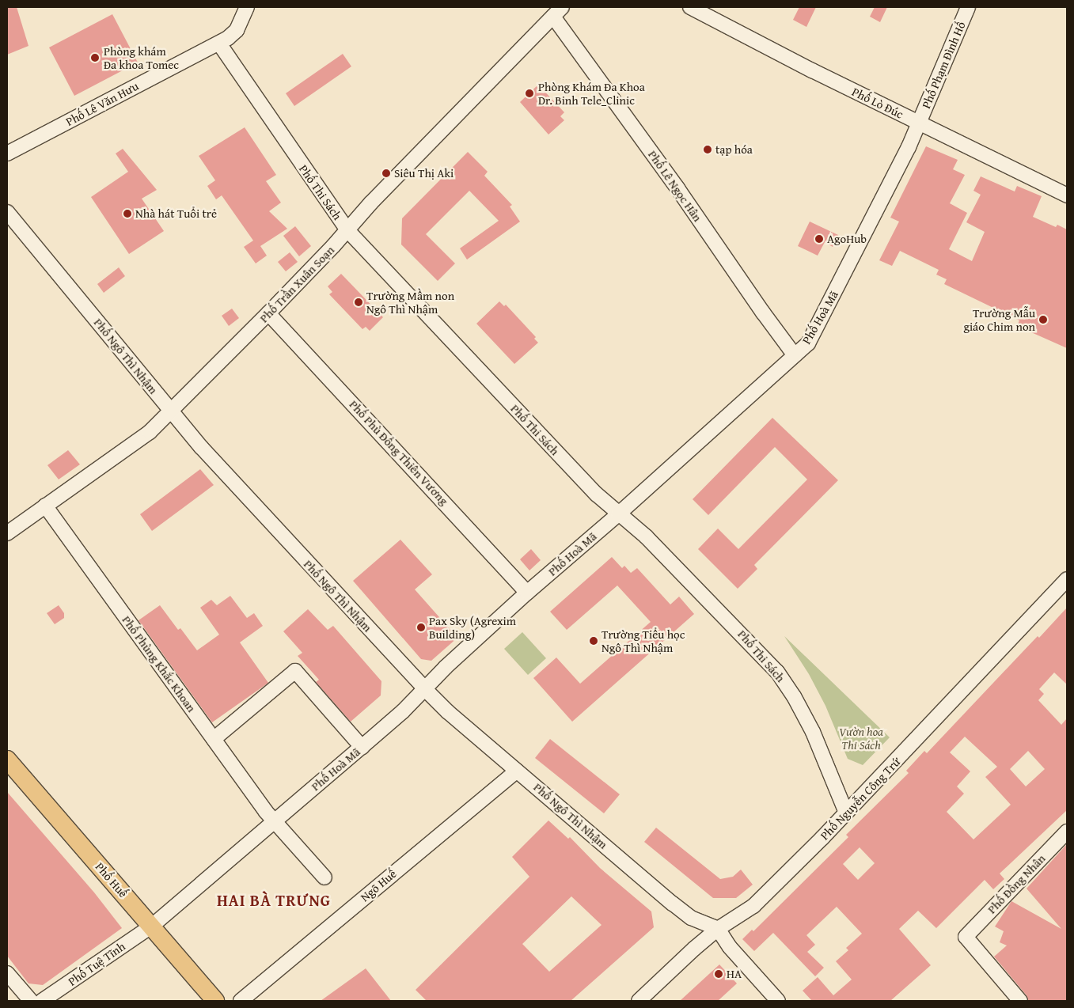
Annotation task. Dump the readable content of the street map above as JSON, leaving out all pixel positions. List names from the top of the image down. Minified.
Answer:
{"streets":{"main road":["Phố Huế"],"street":["Phố Phạm Đình Hổ","Phố Lò Đúc","Phố Lê Văn Hưu","Phố Lê Ngọc Hân","Phố Thi Sách","Phố Trần Xuân Soạn","Phố Hoà Mã","Phố Ngô Thì Nhậm","Phố Phù Đổng Thiên Vương","Phố Phùng Khắc Khoan","Phố Nguyễn Công Trứ","Phố Đồng Nhân","Ngõ Huế","Phố Tuệ Tĩnh"]},"crossings":[["Phố Phạm Đình Hổ","Phố Lò Đúc"],["Phố Phạm Đình Hổ","Phố Hoà Mã"],["Phố Lò Đúc","Phố Hoà Mã"],["Phố Lê Văn Hưu","Phố Thi Sách"],["Phố Lê Ngọc Hân","Phố Trần Xuân Soạn"],["Phố Lê Ngọc Hân","Phố Hoà Mã"],["Phố Thi Sách","Phố Trần Xuân Soạn"],["Phố Thi Sách","Phố Hoà Mã"],["Phố Thi Sách","Phố Nguyễn Công Trứ"],["Phố Trần Xuân Soạn","Phố Ngô Thì Nhậm"],["Phố Trần Xuân Soạn","Phố Phù Đổng Thiên Vương"],["Phố Trần Xuân Soạn","Phố Phùng Khắc Khoan"],["Phố Hoà Mã","Phố Ngô Thì Nhậm"],["Phố Hoà Mã","Phố Phù Đổng Thiên Vương"],["Phố Hoà Mã","Phố Phùng Khắc Khoan"],["Phố Hoà Mã","Phố Huế"],["Phố Hoà Mã","Phố Tuệ Tĩnh"],["Phố Ngô Thì Nhậm","Phố Nguyễn Công Trứ"],["Phố Ngô Thì Nhậm","Ngõ Huế"],["Phố Huế","Phố Tuệ Tĩnh"]],"districts":["HAI BÀ TRƯNG"],"parks":["Vườn hoa Thi Sách"],"places":["Phòng khám Đa khoa Tomec","Phòng Khám Đa Khoa Dr. Binh Tele_Clinic","tạp hóa","Siêu Thị Aki","Nhà hát Tuổi trẻ","AgoHub","Trường Mầm non Ngô Thì Nhậm","Trường Mẫu giáo Chim non","Pax Sky (Agrexim Building)","Trường Tiểu học Ngô Thì Nhậm","HA"]}
